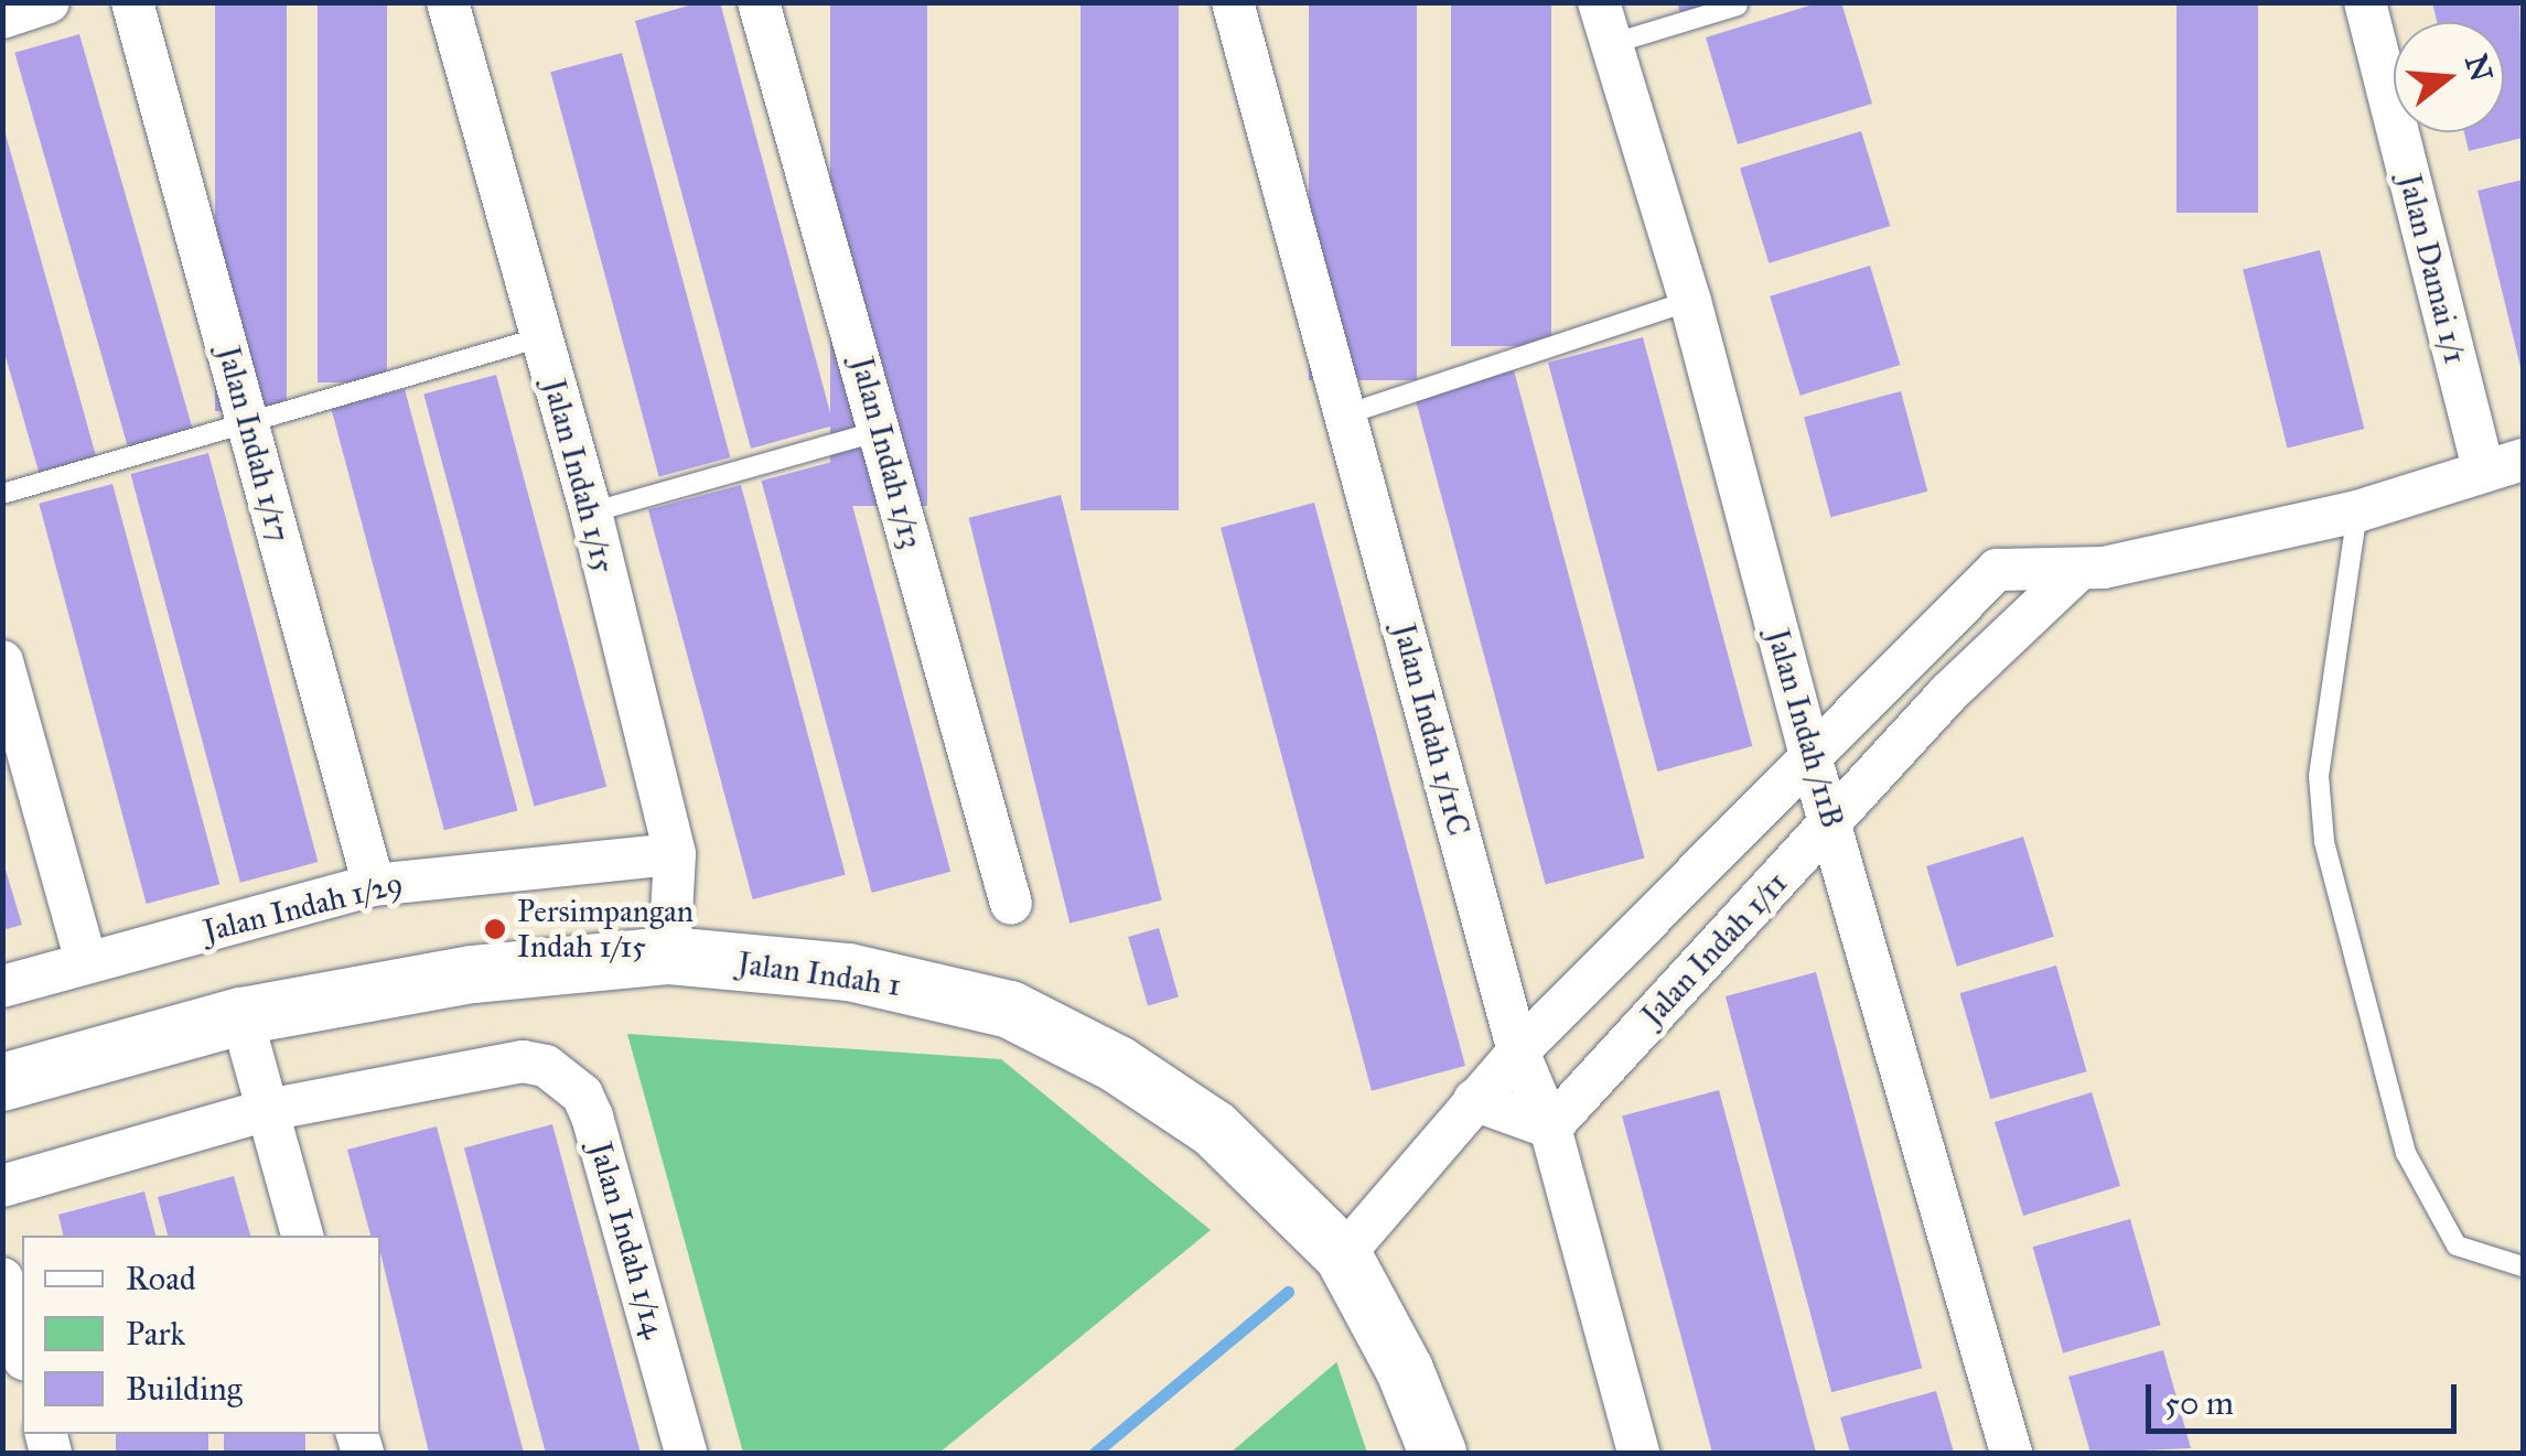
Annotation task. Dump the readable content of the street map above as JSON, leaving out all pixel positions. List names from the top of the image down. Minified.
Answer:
{"streets":{"street":["Jalan Damai 1/1","Jalan Indah 1/17","Jalan Indah 1/13","Jalan Indah 1/15","Jalan Indah /11B","Jalan Indah 1/11C","Jalan Indah 1/29","Jalan Indah 1/11","Jalan Indah 1","Jalan Indah 1/14"]},"crossings":[["Jalan Indah 1/17","Jalan Indah 1/29"],["Jalan Indah 1/15","Jalan Indah 1/29"],["Jalan Indah 1/15","Jalan Indah 1"],["Jalan Indah /11B","Jalan Indah 1/11"],["Jalan Indah 1/11C","Jalan Indah 1/11"]],"places":["Persimpangan Indah 1/15"],"legend":["Road","Park","Building"],"scale_bar":"50 m","north":"right"}
